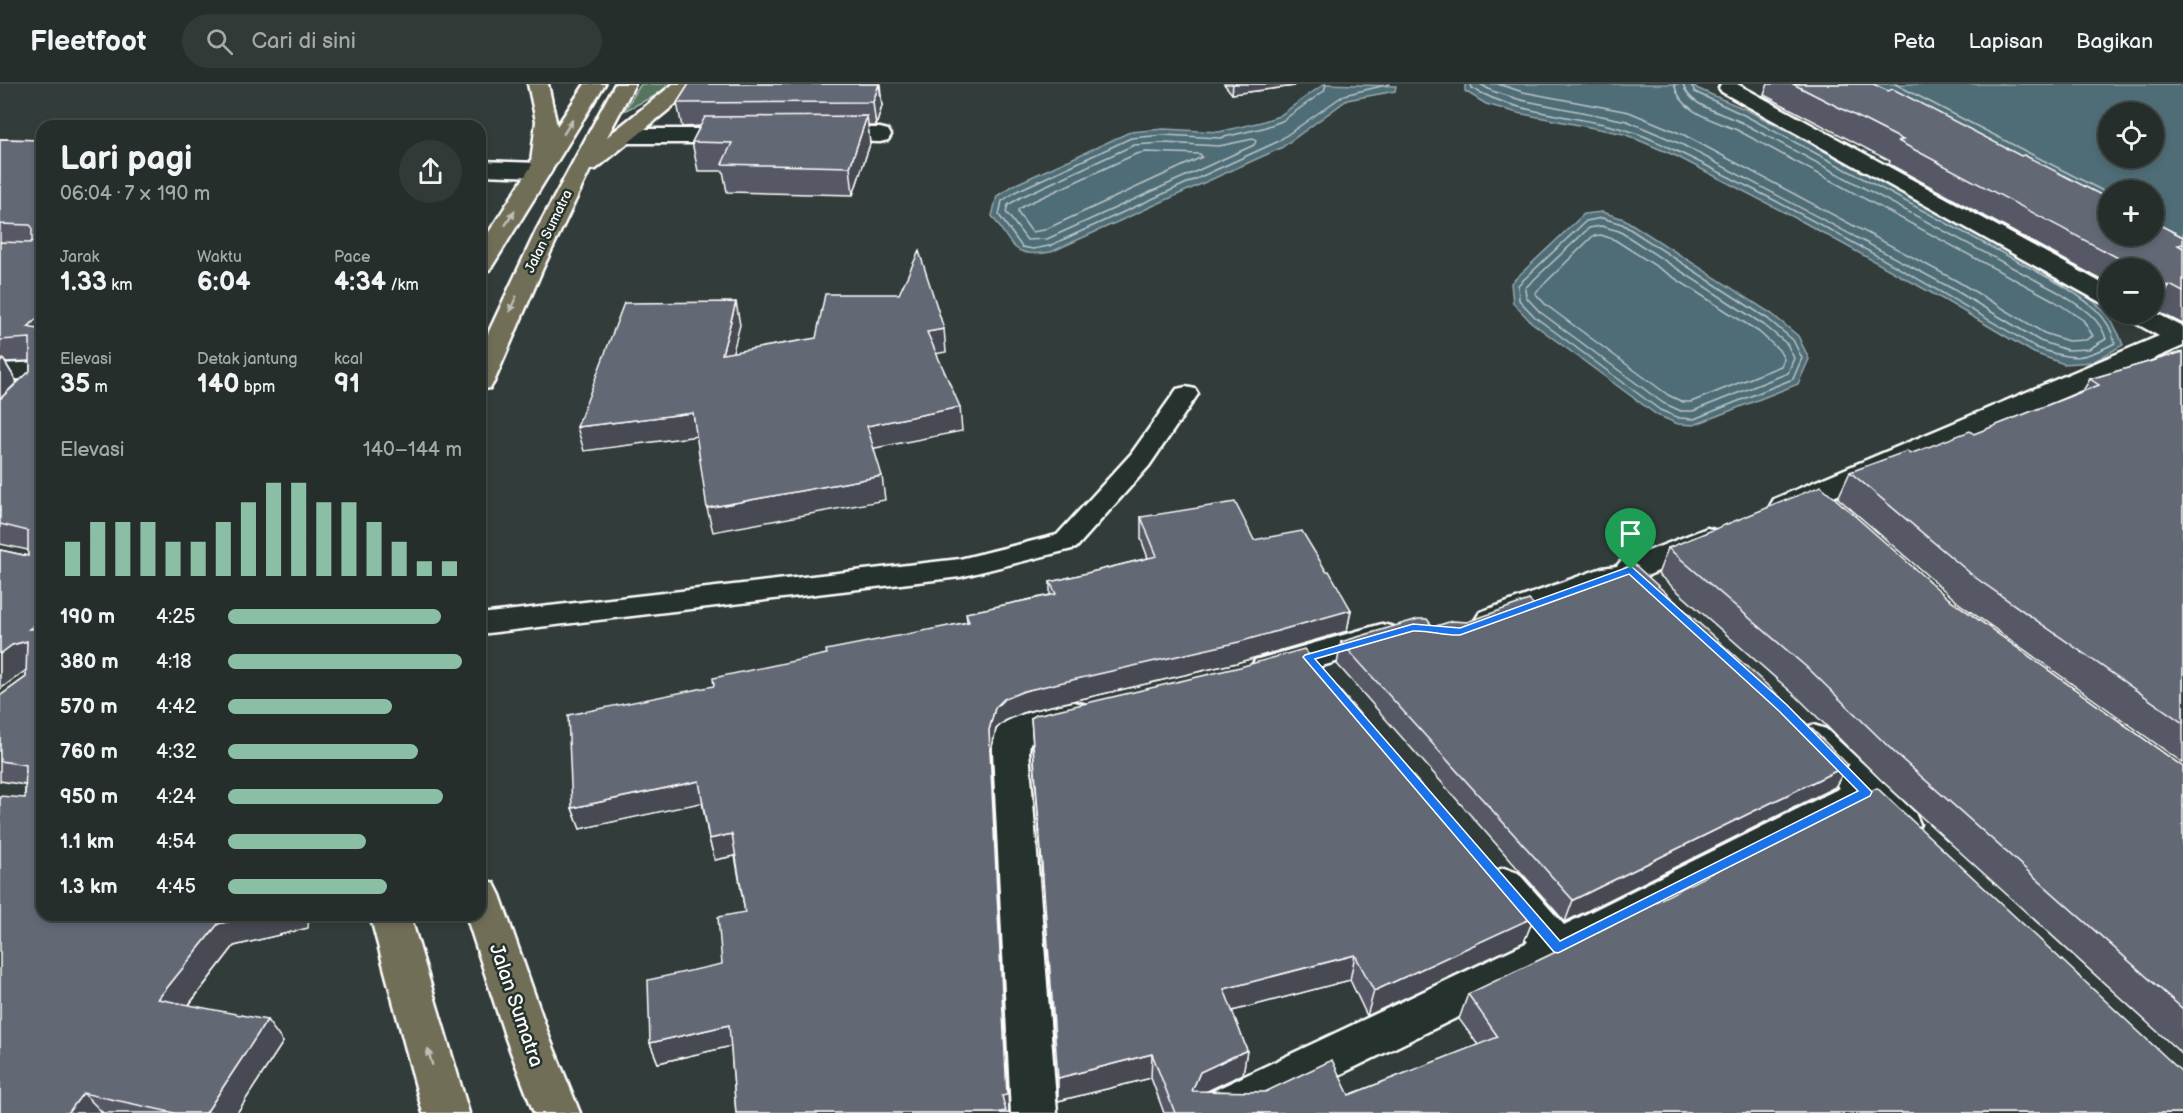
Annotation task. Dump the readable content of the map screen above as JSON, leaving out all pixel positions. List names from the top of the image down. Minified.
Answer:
{"streets":{"highway":["Jalan Sumatra"]},"page":{"header":"Fleetfoot","search":"Cari di sini","nav":["Peta","Lapisan","Bagikan"],"map_buttons":["+","−"],"heading":["Lari pagi","06:04 · 7 × 190 m"],"stats":[["Jarak","1.33 km"],["Waktu","6:04"],["Pace","4:34 /km"],["Elevasi","35 m"],["Detak jantung","140 bpm"],["kcal","91"]],"chart":["Elevasi","140–144 m"],"list":[{"name":"190 m","note":"4:25"},{"name":"380 m","note":"4:18"},{"name":"570 m","note":"4:42"},{"name":"760 m","note":"4:32"},{"name":"950 m","note":"4:24"},{"name":"1.1 km","note":"4:54"},{"name":"1.3 km","note":"4:45"}]}}
